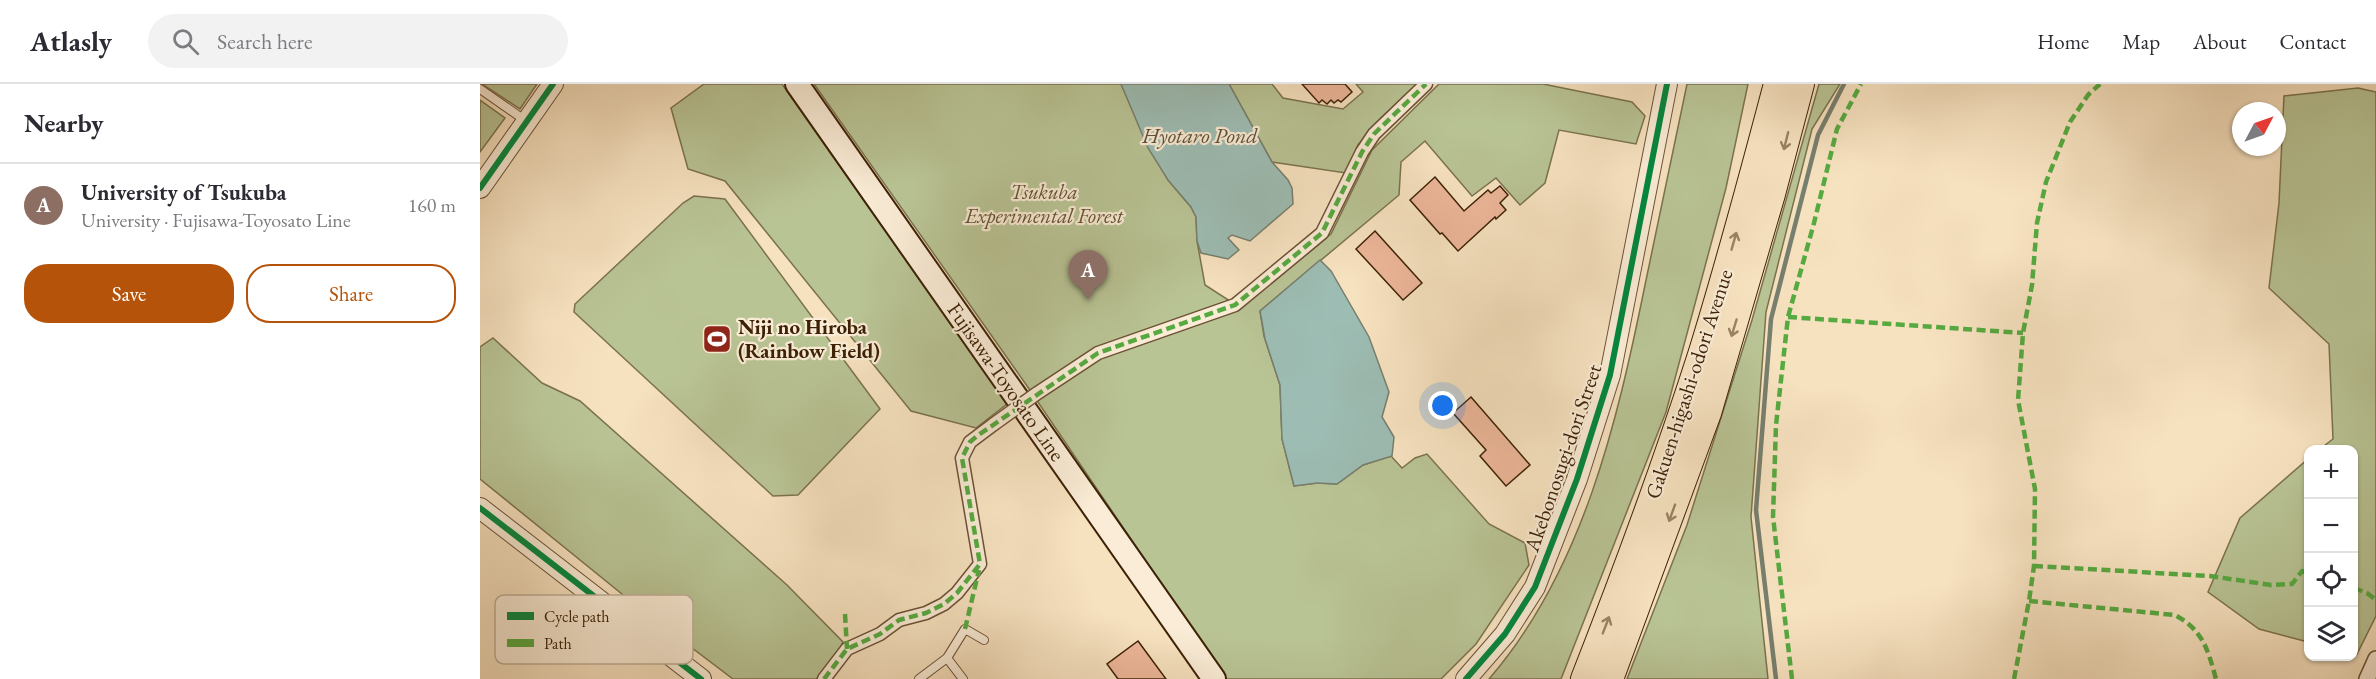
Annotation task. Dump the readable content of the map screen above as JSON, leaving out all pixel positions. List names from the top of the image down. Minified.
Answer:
{"streets":{"main road":["Fujisawa-Toyosato Line","Gakuen-higashi-odori Avenue"],"street":["Akebonosugi-dori Street"]},"water":["Hyotaro Pond"],"parks":["Tsukuba Experimental Forest"],"places":{"sports":["Niji no Hiroba (Rainbow Field)"]},"legend":["Cycle path","Path"],"north":"top right","page":{"header":"Atlasly","search":"Search here","nav":["Home","Map","About","Contact"],"heading":"Nearby","list":[{"mark":"A","name":"University of Tsukuba","note":"University · Fujisawa-Toyosato Line","value":"160 m"}],"buttons":["Save","Share"],"pins":"A","map_buttons":["+","−"]}}
